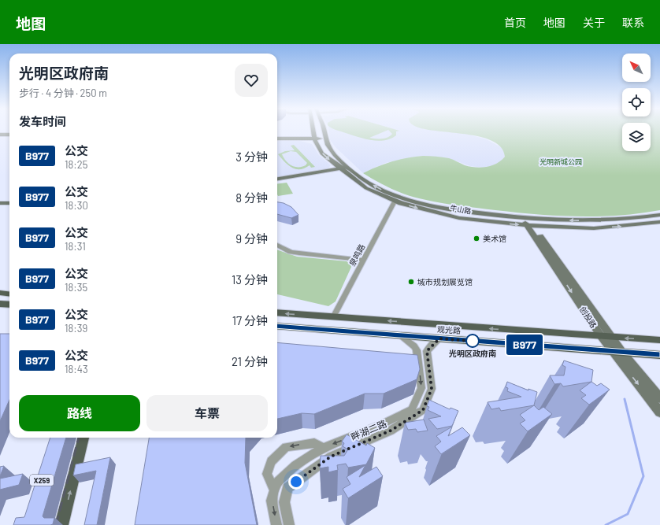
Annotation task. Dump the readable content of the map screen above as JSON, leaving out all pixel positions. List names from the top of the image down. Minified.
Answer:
{"streets":{"main road":["观光路"],"street":["牛山路","泉鸣路","创投路","畔湖二路"]},"crossings":[["牛山路","泉鸣路"],["牛山路","创投路"],["泉鸣路","观光路"],["创投路","观光路"],["观光路","畔湖二路"]],"parks":["光明新城公园"],"places":["美术馆","城市规划展览馆","光明区政府南"],"lines":["bus line B977"],"north":"top left","page":{"header":"地图","nav":["首页","地图","关于","联系"],"on_map":"B977","heading":[["光明区政府南","步行 · 4 分钟 · 250 m"],"发车时间"],"list":[{"mark":"B977","name":"公交","note":"18:25","value":"3 分钟"},{"mark":"B977","name":"公交","note":"18:30","value":"8 分钟"},{"mark":"B977","name":"公交","note":"18:31","value":"9 分钟"},{"mark":"B977","name":"公交","note":"18:35","value":"13 分钟"},{"mark":"B977","name":"公交","note":"18:39","value":"17 分钟"},{"mark":"B977","name":"公交","note":"18:43","value":"21 分钟"}],"buttons":["路线","车票"]}}
